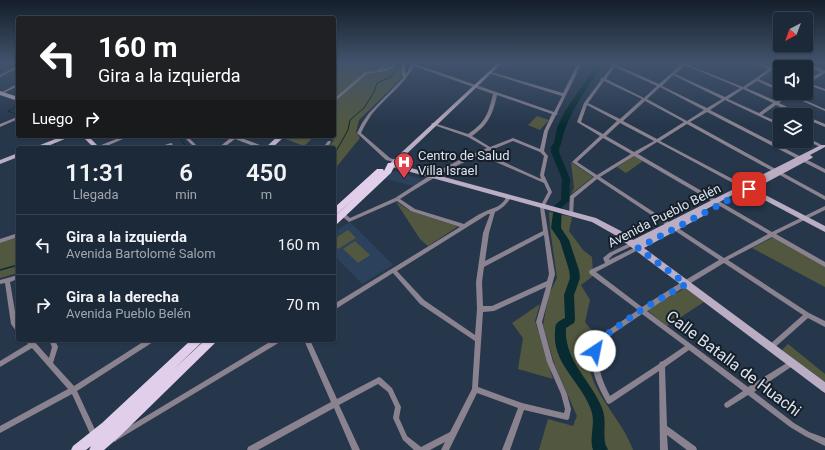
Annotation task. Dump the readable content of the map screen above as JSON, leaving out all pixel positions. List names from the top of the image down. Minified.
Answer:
{"streets":{"street":["Avenida Pueblo Belén","Calle Batalla de Huachi"]},"crossings":[["Avenida Pueblo Belén","Calle Batalla de Huachi"]],"places":{"hospital":["Centro de Salud Villa Israel"]},"north":"bottom left","page":{"turn":["160 m","Gira a la izquierda"],"then":"Luego","eta":["11:31","Llegada","6","min","450","m"],"list":[{"name":"Gira a la izquierda","note":"Avenida Bartolomé Salom","value":"160 m"},{"name":"Gira a la derecha","note":"Avenida Pueblo Belén","value":"70 m"}]}}
